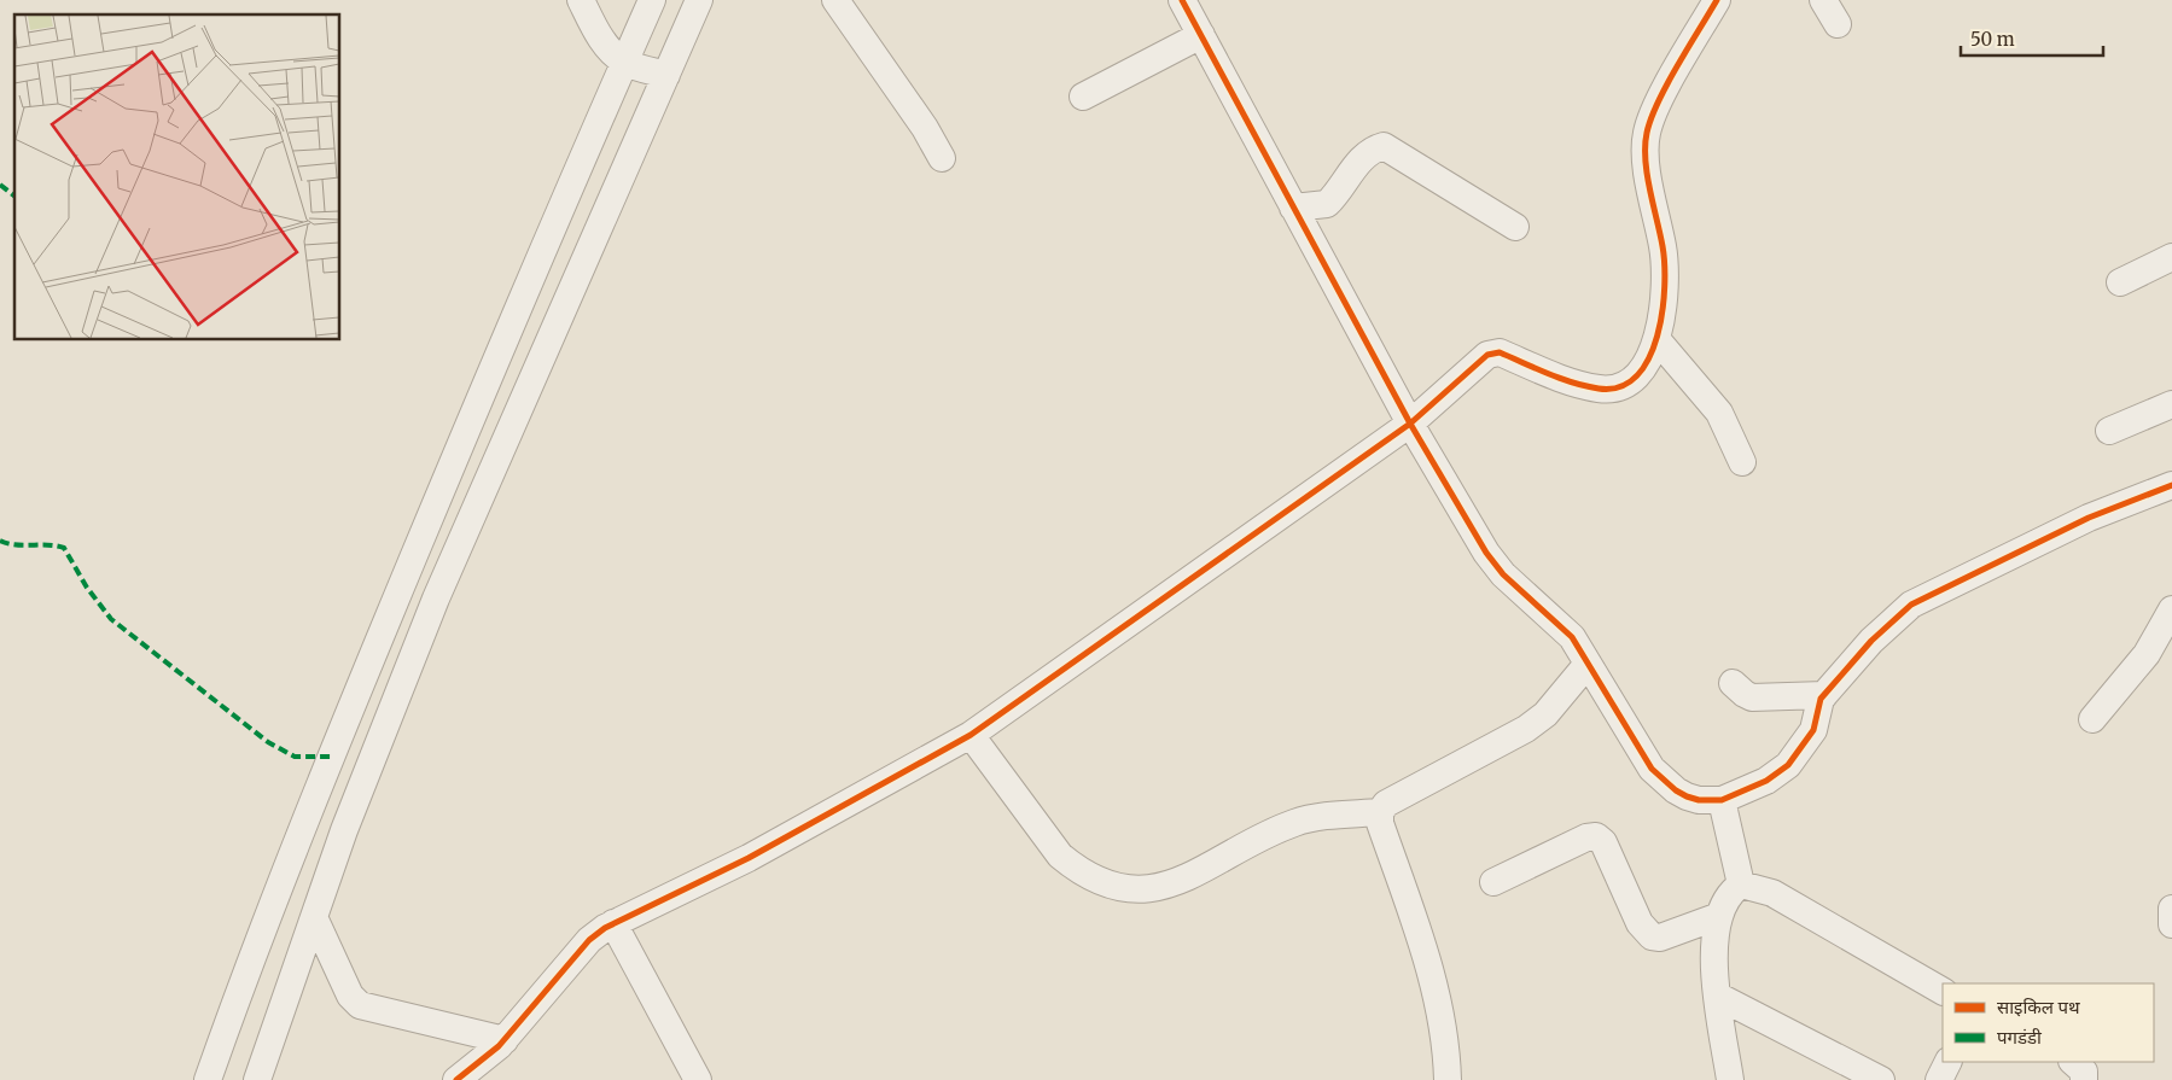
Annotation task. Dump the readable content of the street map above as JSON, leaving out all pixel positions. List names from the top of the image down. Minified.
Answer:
{"legend":["साइकिल पथ","पगडंडी"],"scale_bar":"50 m"}
